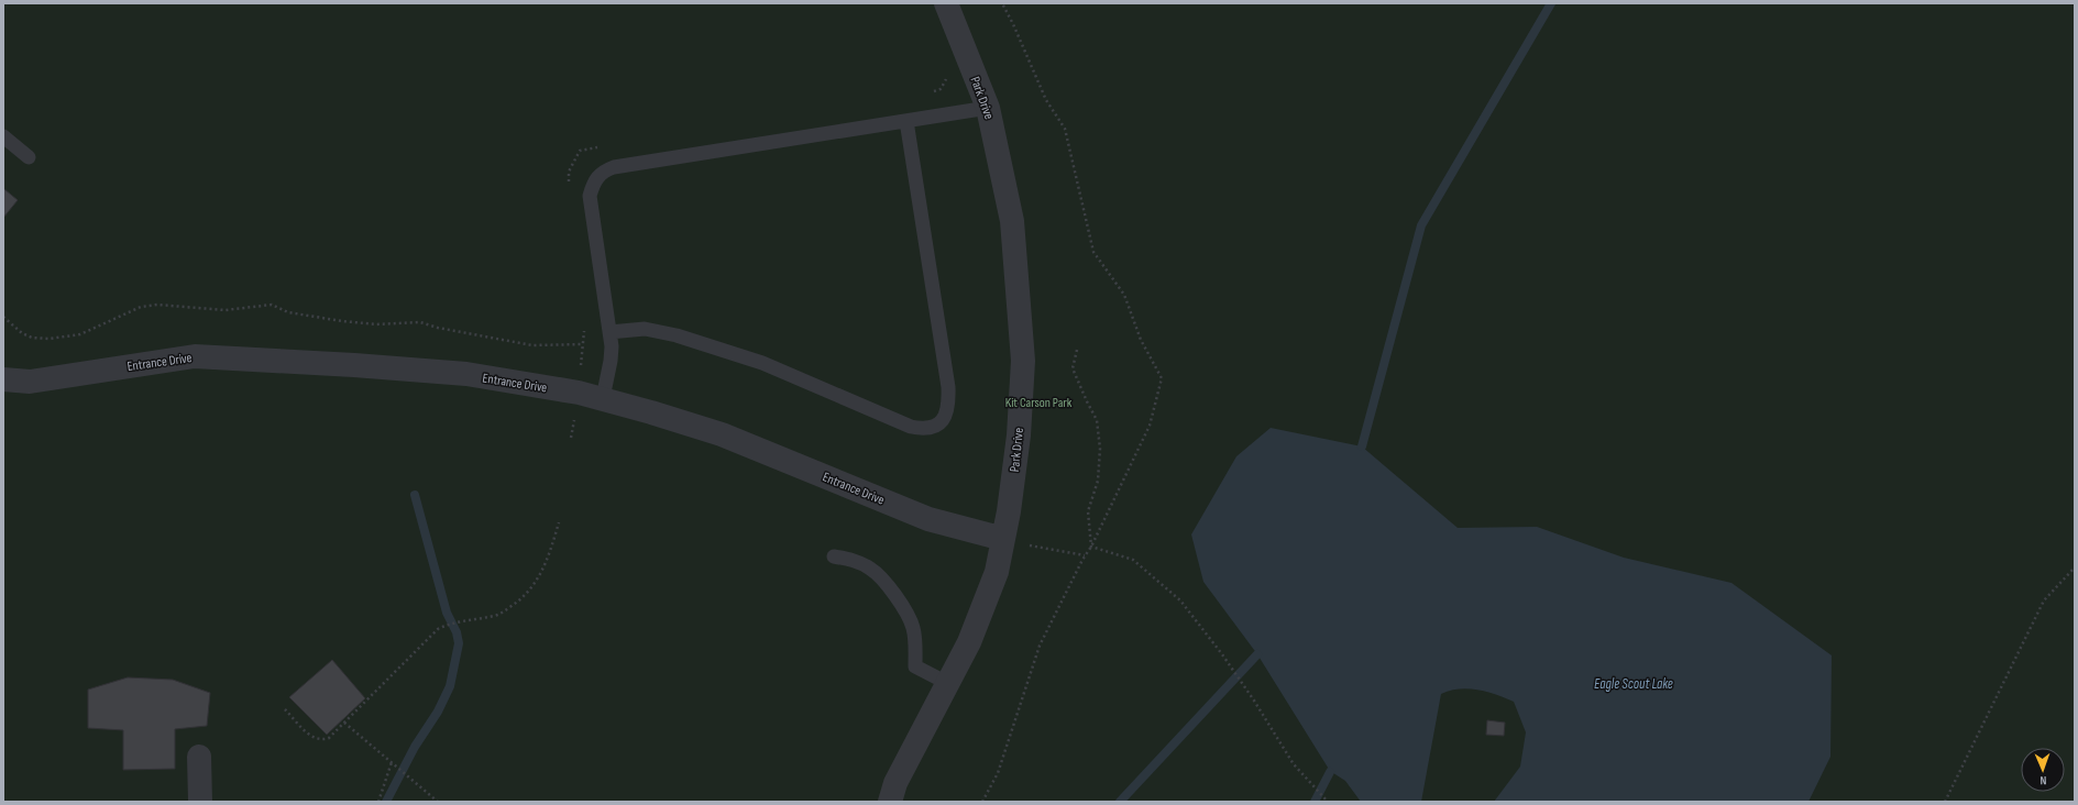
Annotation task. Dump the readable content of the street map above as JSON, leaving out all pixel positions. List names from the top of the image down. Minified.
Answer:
{"streets":{"street":["Park Drive","Entrance Drive"]},"crossings":[["Park Drive","Entrance Drive"]],"water":["Eagle Scout Lake"],"parks":["Kit Carson Park"],"north":"bottom"}
